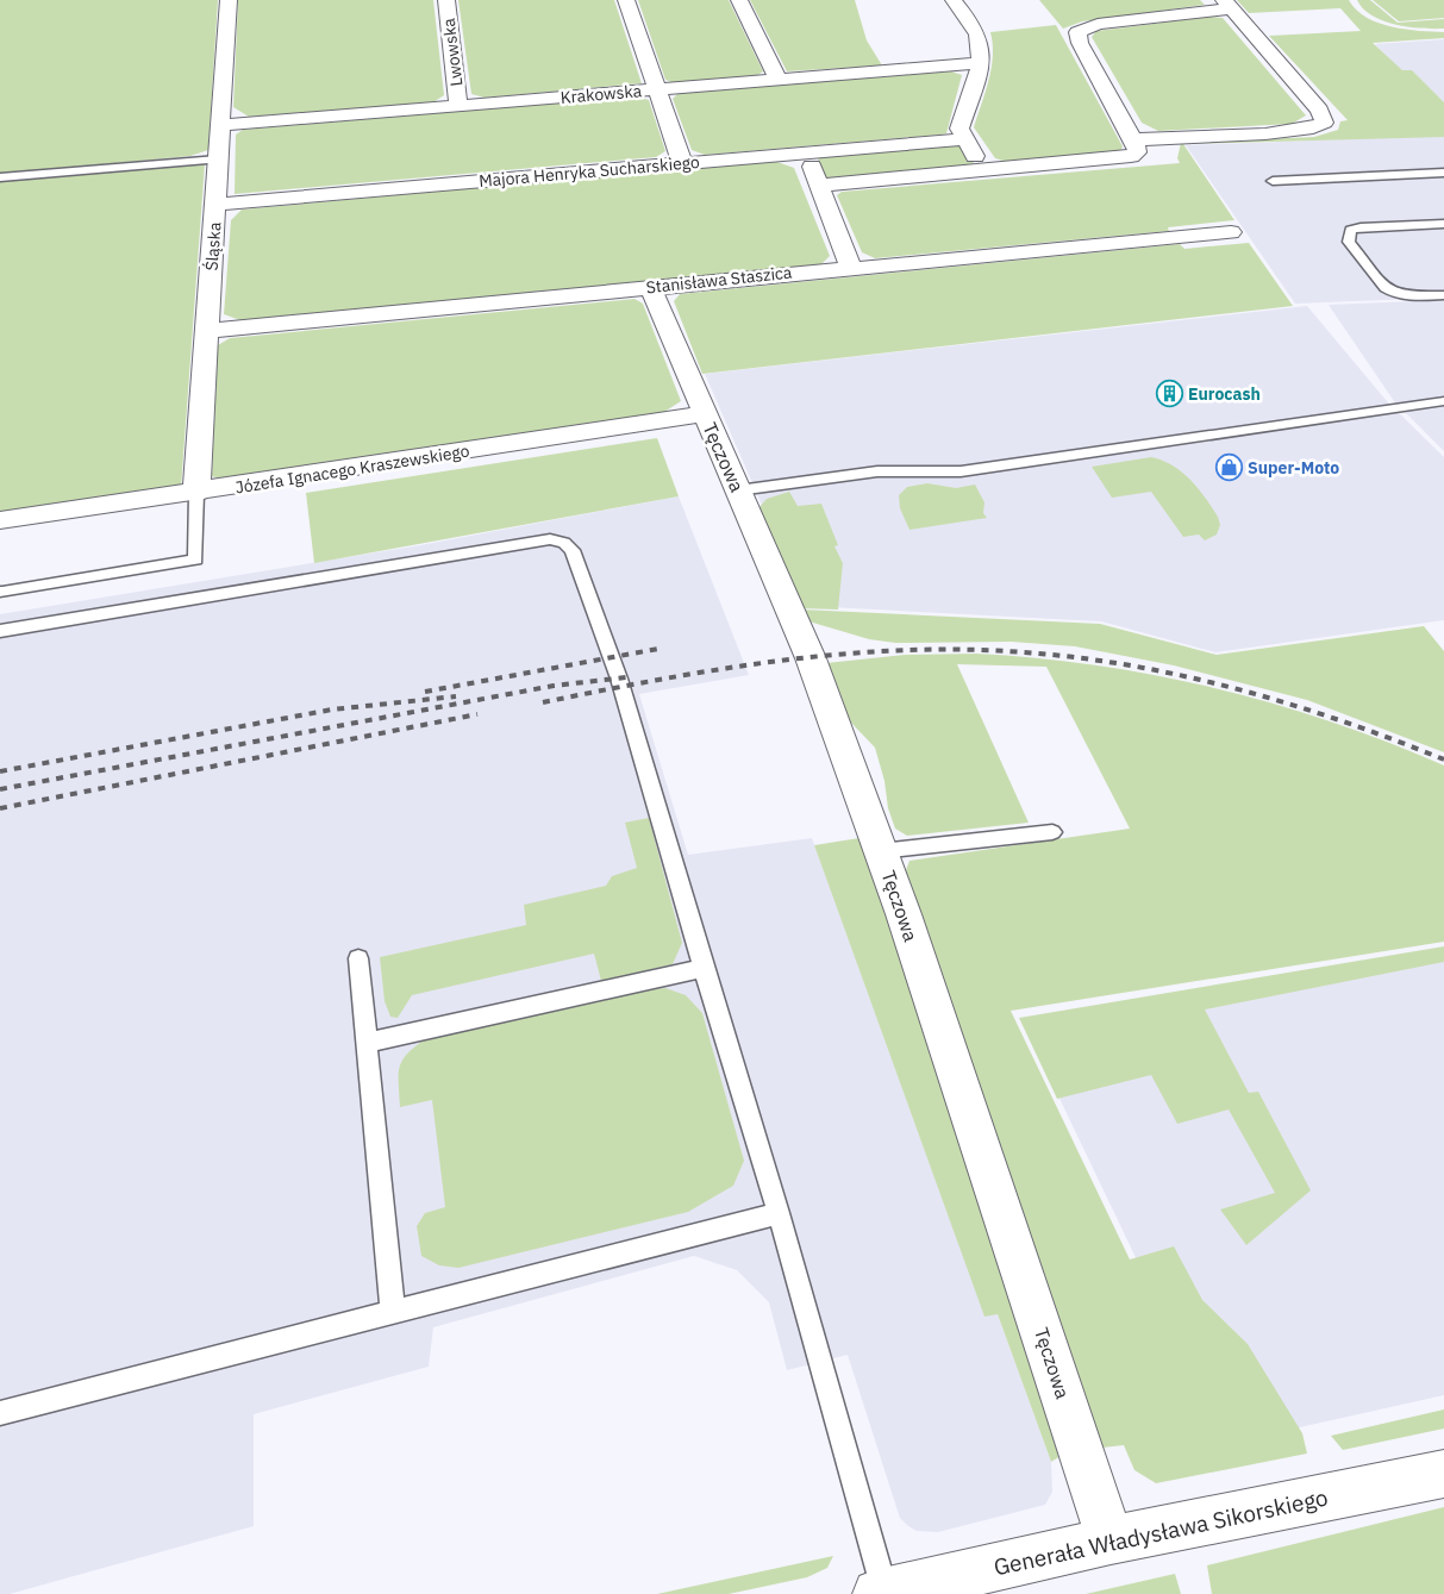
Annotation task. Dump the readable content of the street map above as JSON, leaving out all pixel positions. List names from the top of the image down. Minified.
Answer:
{"streets":{"street":["Lwowska","Krakowska","Majora Henryka Sucharskiego","Śląska","Stanisława Staszica","Tęczowa","Józefa Ignacego Kraszewskiego","Generała Władysława Sikorskiego"]},"crossings":[["Lwowska","Krakowska"],["Krakowska","Śląska"],["Majora Henryka Sucharskiego","Śląska"],["Śląska","Stanisława Staszica"],["Śląska","Józefa Ignacego Kraszewskiego"],["Stanisława Staszica","Tęczowa"],["Tęczowa","Józefa Ignacego Kraszewskiego"],["Tęczowa","Generała Władysława Sikorskiego"]],"places":{"building":["Eurocash"],"shop":["Super-Moto"]}}
